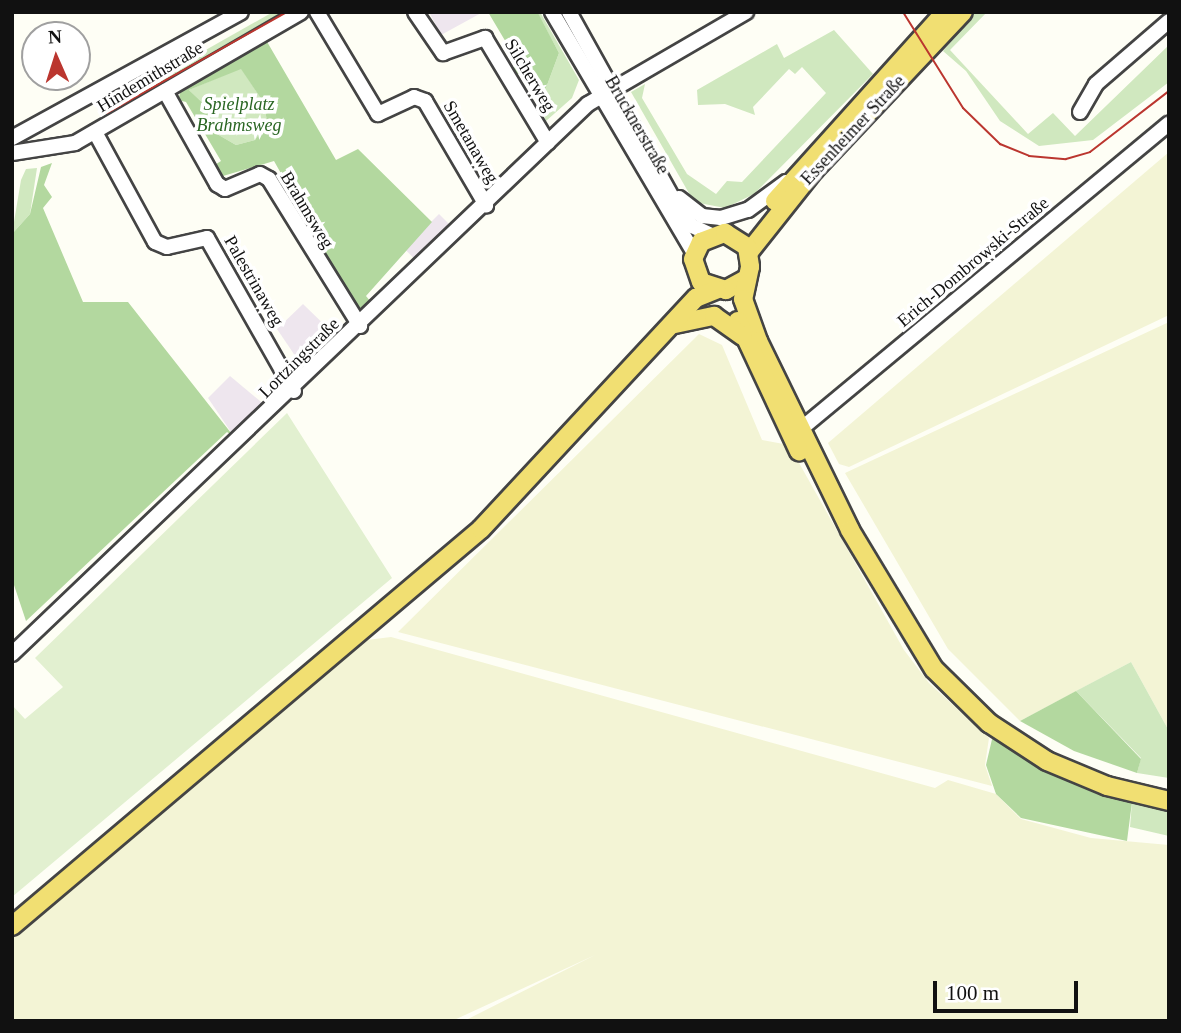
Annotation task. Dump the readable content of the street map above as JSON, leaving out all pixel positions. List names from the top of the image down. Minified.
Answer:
{"streets":{"main road":["Essenheimer Straße"],"street":["Silcherweg","Hindemithstraße","Brucknerstraße","Smetanaweg","Brahmsweg","Erich-Dombrowski-Straße","Palestrinaweg","Lortzingstraße"]},"crossings":[["Silcherweg","Lortzingstraße"],["Hindemithstraße","Brahmsweg"],["Hindemithstraße","Palestrinaweg"],["Brucknerstraße","Essenheimer Straße"],["Brucknerstraße","Lortzingstraße"],["Smetanaweg","Lortzingstraße"],["Brahmsweg","Lortzingstraße"],["Palestrinaweg","Lortzingstraße"]],"parks":["Spielplatz Brahmsweg"],"scale_bar":"100 m","north":"top"}
